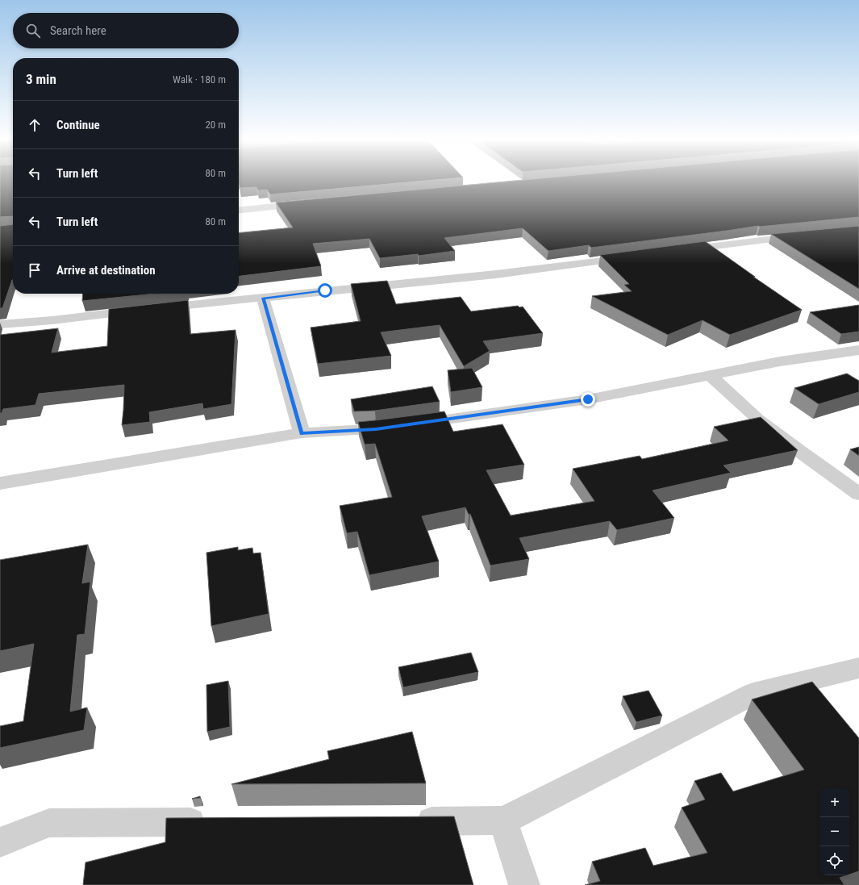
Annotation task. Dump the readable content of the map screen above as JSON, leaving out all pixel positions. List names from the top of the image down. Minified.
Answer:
{"page":{"search":"Search here","heading":["3 min","Walk · 180 m"],"list":[["Continue","20 m"],["Turn left","80 m"],["Turn left","80 m"],"Arrive at destination"],"map_buttons":["+","−"]}}
